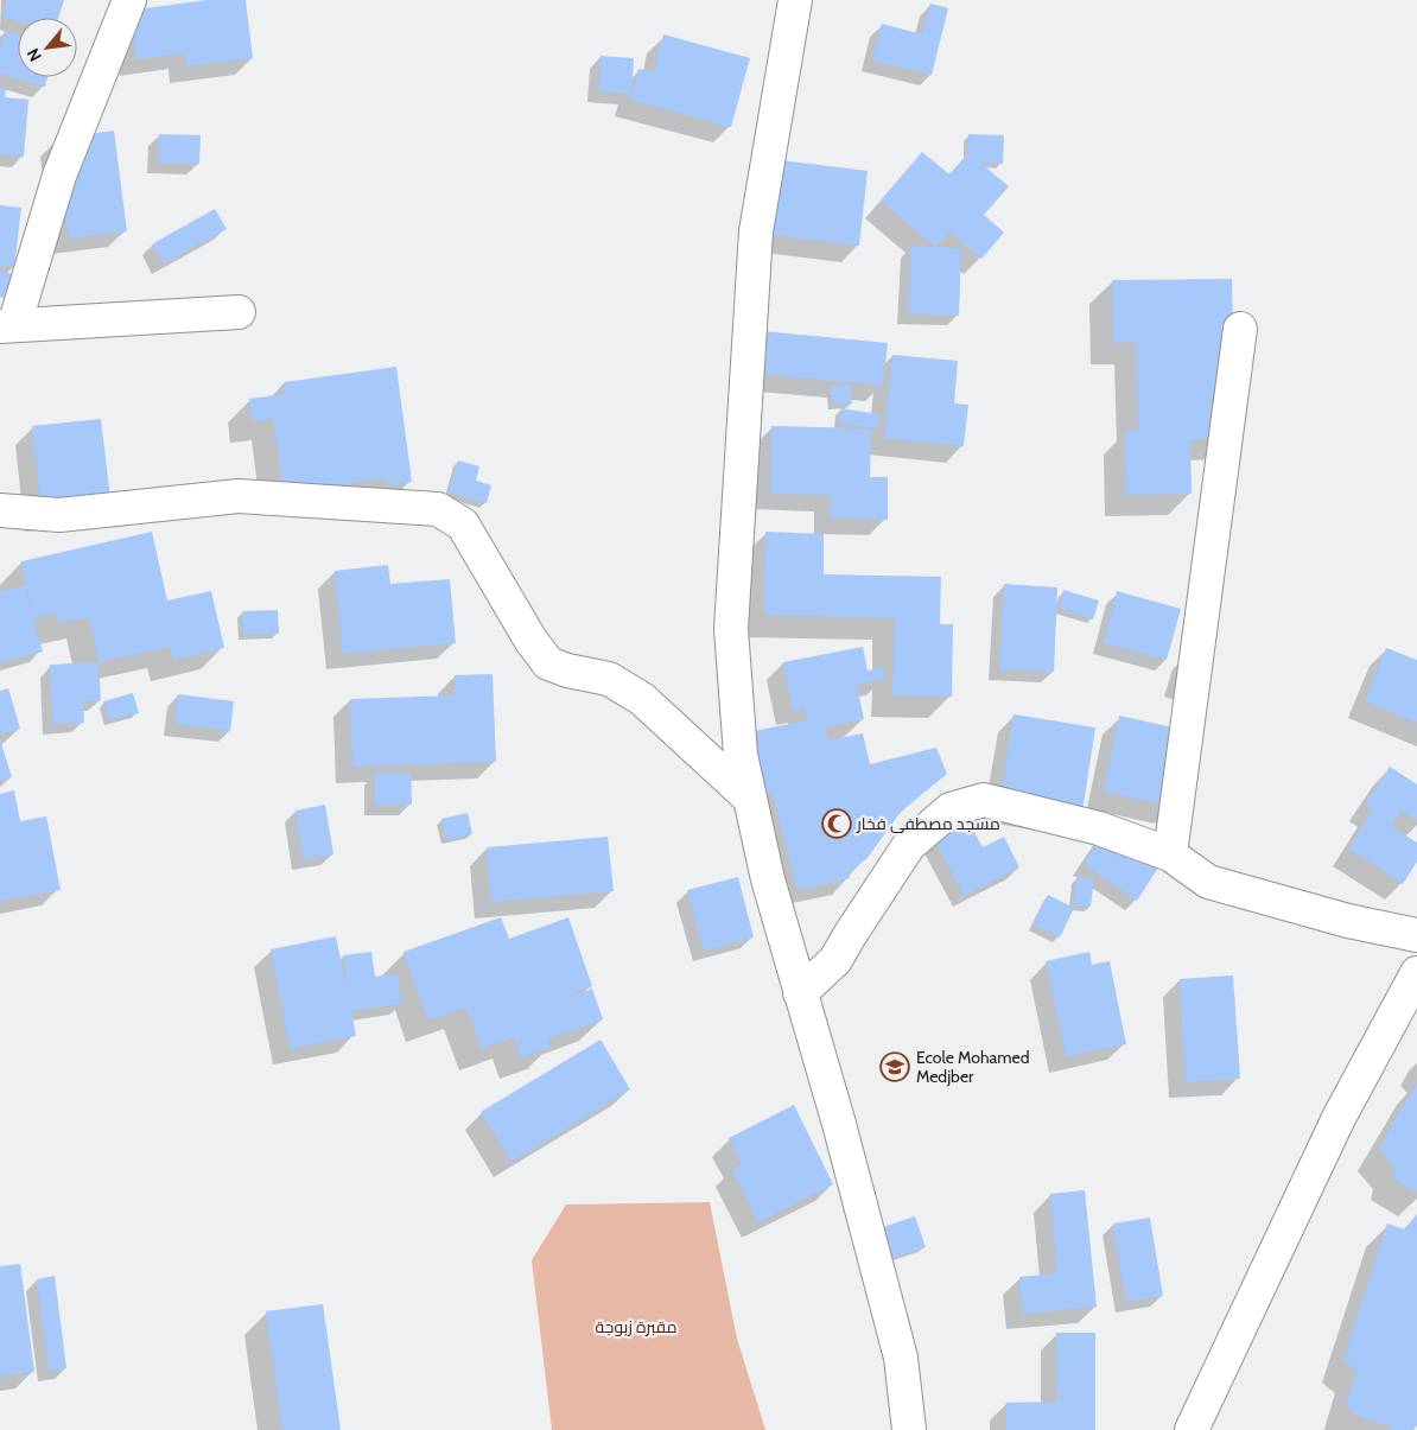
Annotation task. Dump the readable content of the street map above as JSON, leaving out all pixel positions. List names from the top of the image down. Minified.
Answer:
{"parks":["مقبرة زبوجة"],"places":{"mosque":["مسجد مصطفى فخار"],"school or university":["Ecole Mohamed Medjber"]},"north":"bottom left"}
